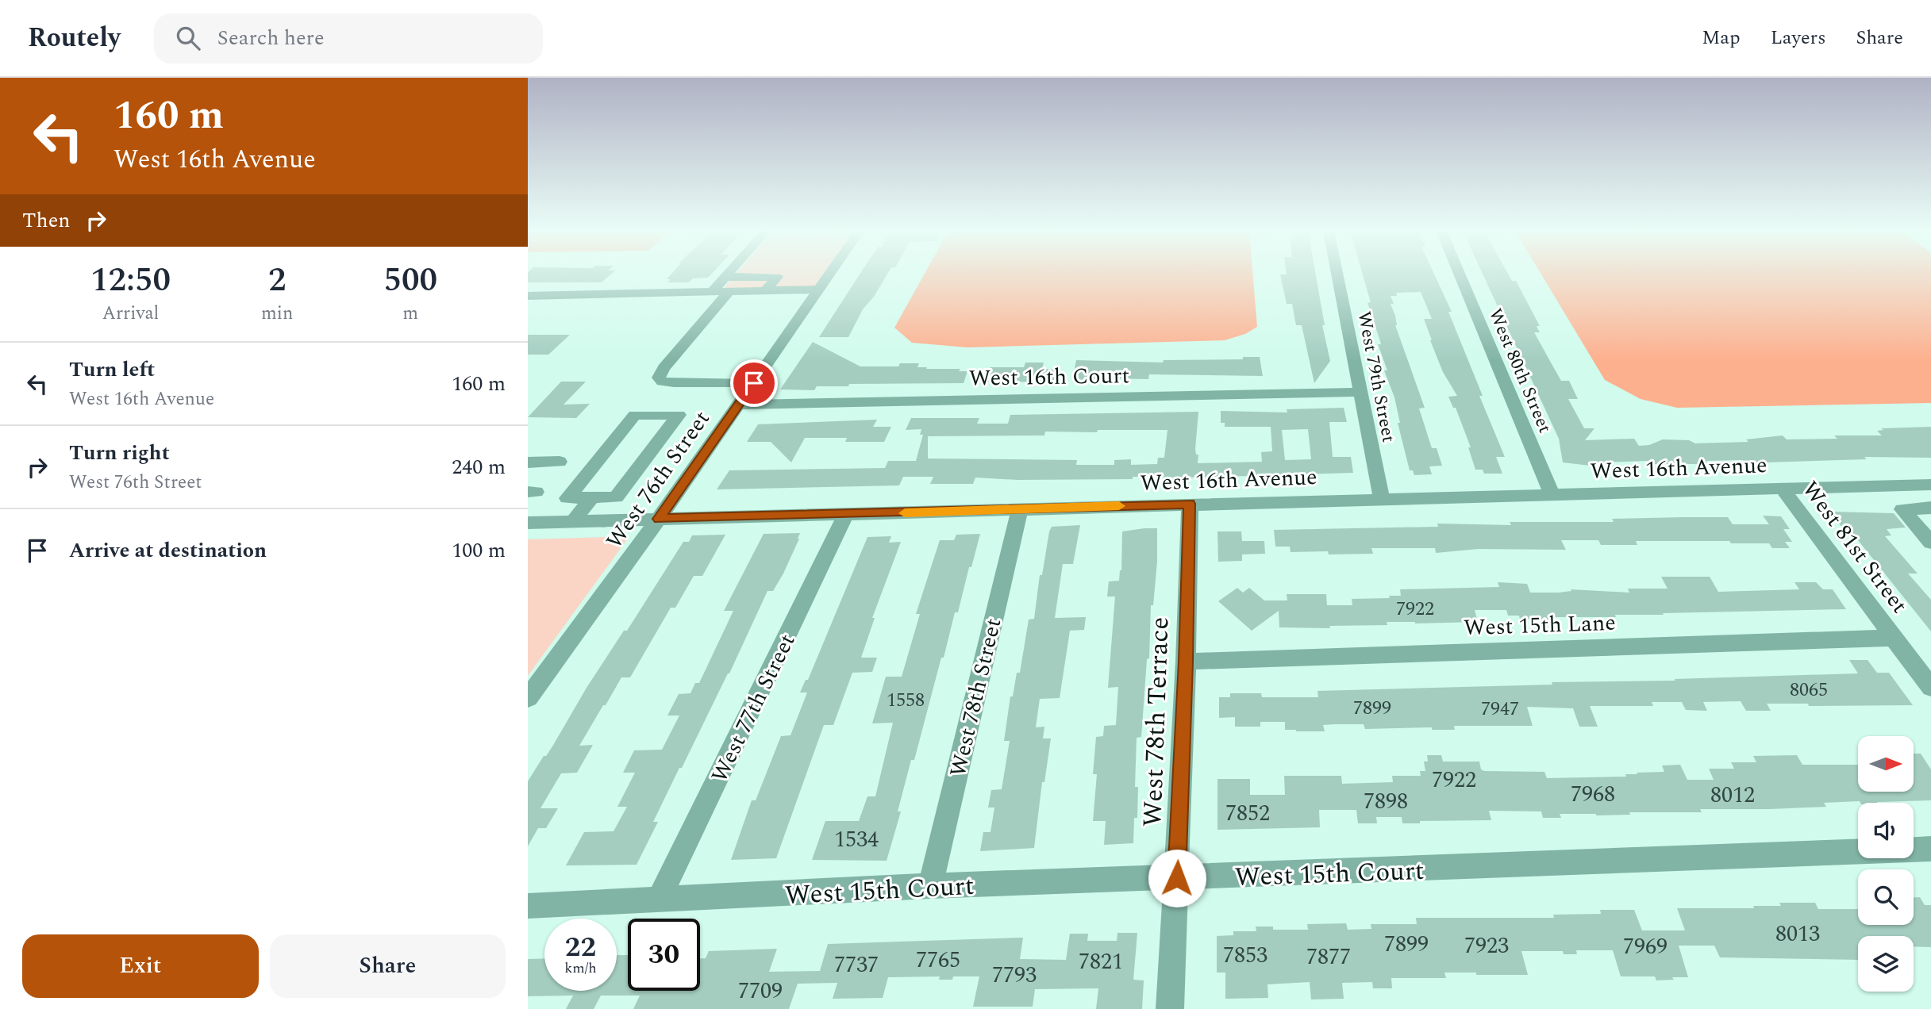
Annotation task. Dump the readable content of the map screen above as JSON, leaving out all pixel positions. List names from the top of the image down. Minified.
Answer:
{"streets":{"street":["West 80th Street","West 16th Court","West 79th Street","West 16th Avenue","West 76th Street","West 81st Street","West 15th Lane","West 78th Street","West 77th Street","West 78th Terrace","West 15th Court"]},"crossings":[["West 80th Street","West 16th Avenue"],["West 16th Court","West 79th Street"],["West 16th Court","West 76th Street"],["West 79th Street","West 16th Avenue"],["West 16th Avenue","West 76th Street"],["West 16th Avenue","West 81st Street"],["West 16th Avenue","West 78th Street"],["West 16th Avenue","West 77th Street"],["West 16th Avenue","West 78th Terrace"],["West 81st Street","West 15th Lane"],["West 15th Lane","West 78th Terrace"],["West 78th Street","West 15th Court"],["West 77th Street","West 15th Court"],["West 78th Terrace","West 15th Court"]],"house_numbers":["7922","8065","1558","7899","7947","7922","7968","8012","7898","7852","1534","8013","7899","7923","7969","7853","7877","7765","7821","7737","7793","7709"],"north":"right","page":{"header":"Routely","search":"Search here","nav":["Map","Layers","Share"],"turn":["160 m","West 16th Avenue"],"then":"Then","eta":["12:50","Arrival","2","min","500","m"],"list":[{"name":"Turn left","note":"West 16th Avenue","value":"160 m"},{"name":"Turn right","note":"West 76th Street","value":"240 m"},{"name":"Arrive at destination","value":"100 m"}],"speed":"22 km/h","limit":"30","buttons":["Exit","Share"]}}
